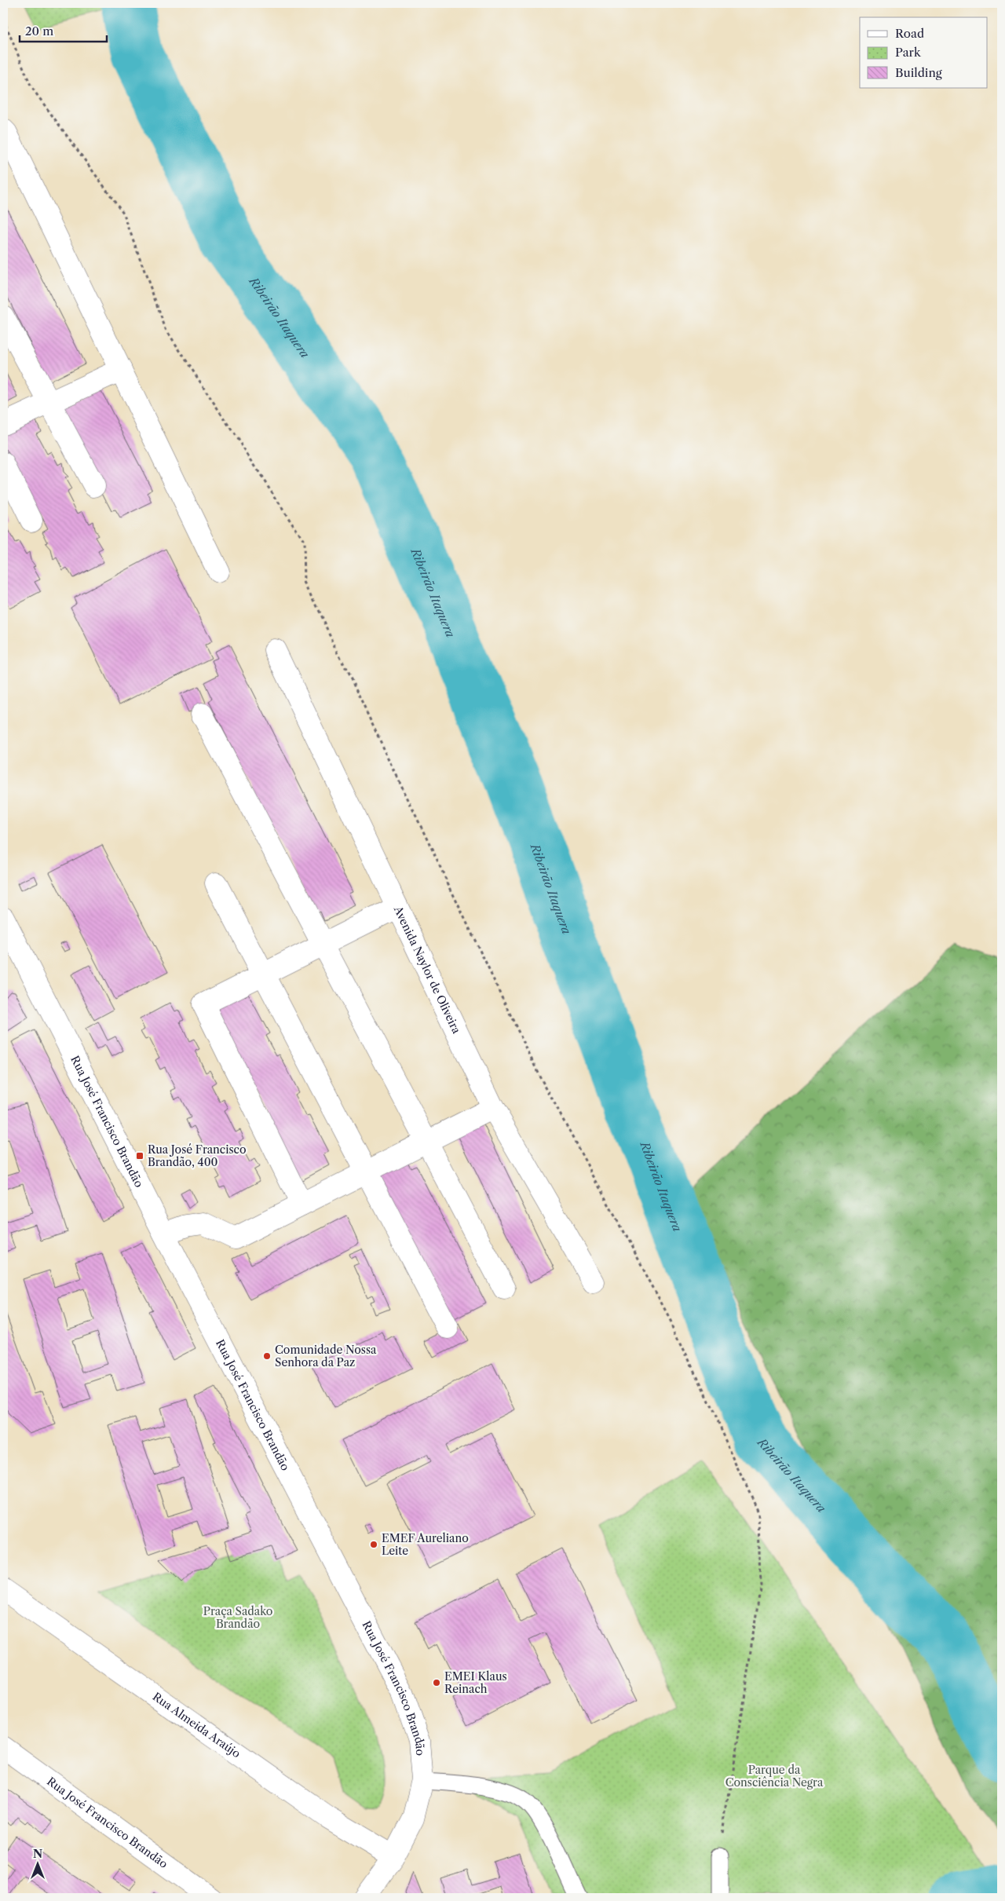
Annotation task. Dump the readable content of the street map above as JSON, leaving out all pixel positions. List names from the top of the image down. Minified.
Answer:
{"streets":{"street":["Avenida Naylor de Oliveira","Rua José Francisco Brandão","Rua Almeida Araújo"]},"crossings":[["Rua José Francisco Brandão","Rua Almeida Araújo"]],"water":["Ribeirão Itaquera"],"parks":["Praça Sadako Brandão","Parque da Consciência Negra"],"places":{"transit":["Rua José Francisco Brandão, 400"],"other":["Comunidade Nossa Senhora da Paz","EMEF Aureliano Leite","EMEI Klaus Reinach"]},"legend":["Road","Park","Building"],"scale_bar":"20 m","north":"top"}
